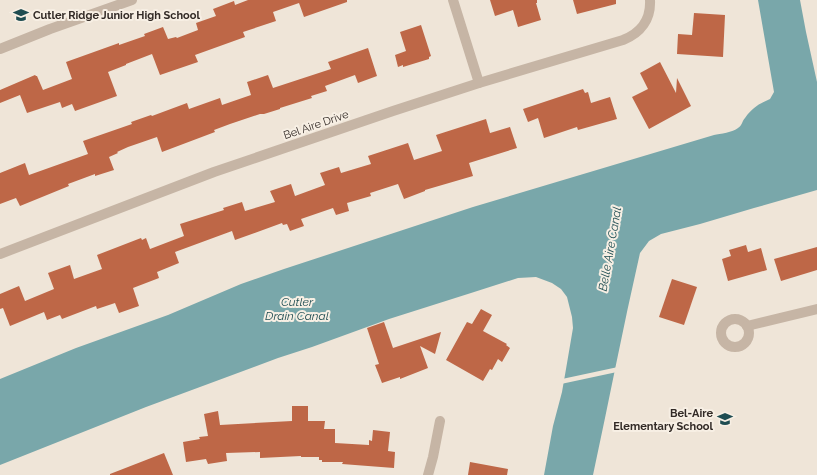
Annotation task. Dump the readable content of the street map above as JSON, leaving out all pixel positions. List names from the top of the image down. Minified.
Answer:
{"streets":{"street":["Bel Aire Drive"]},"water":["Belle Aire Canal","Cutler Drain Canal"],"places":{"school or university":["Cutler Ridge Junior High School","Bel-Aire Elementary School"]}}
